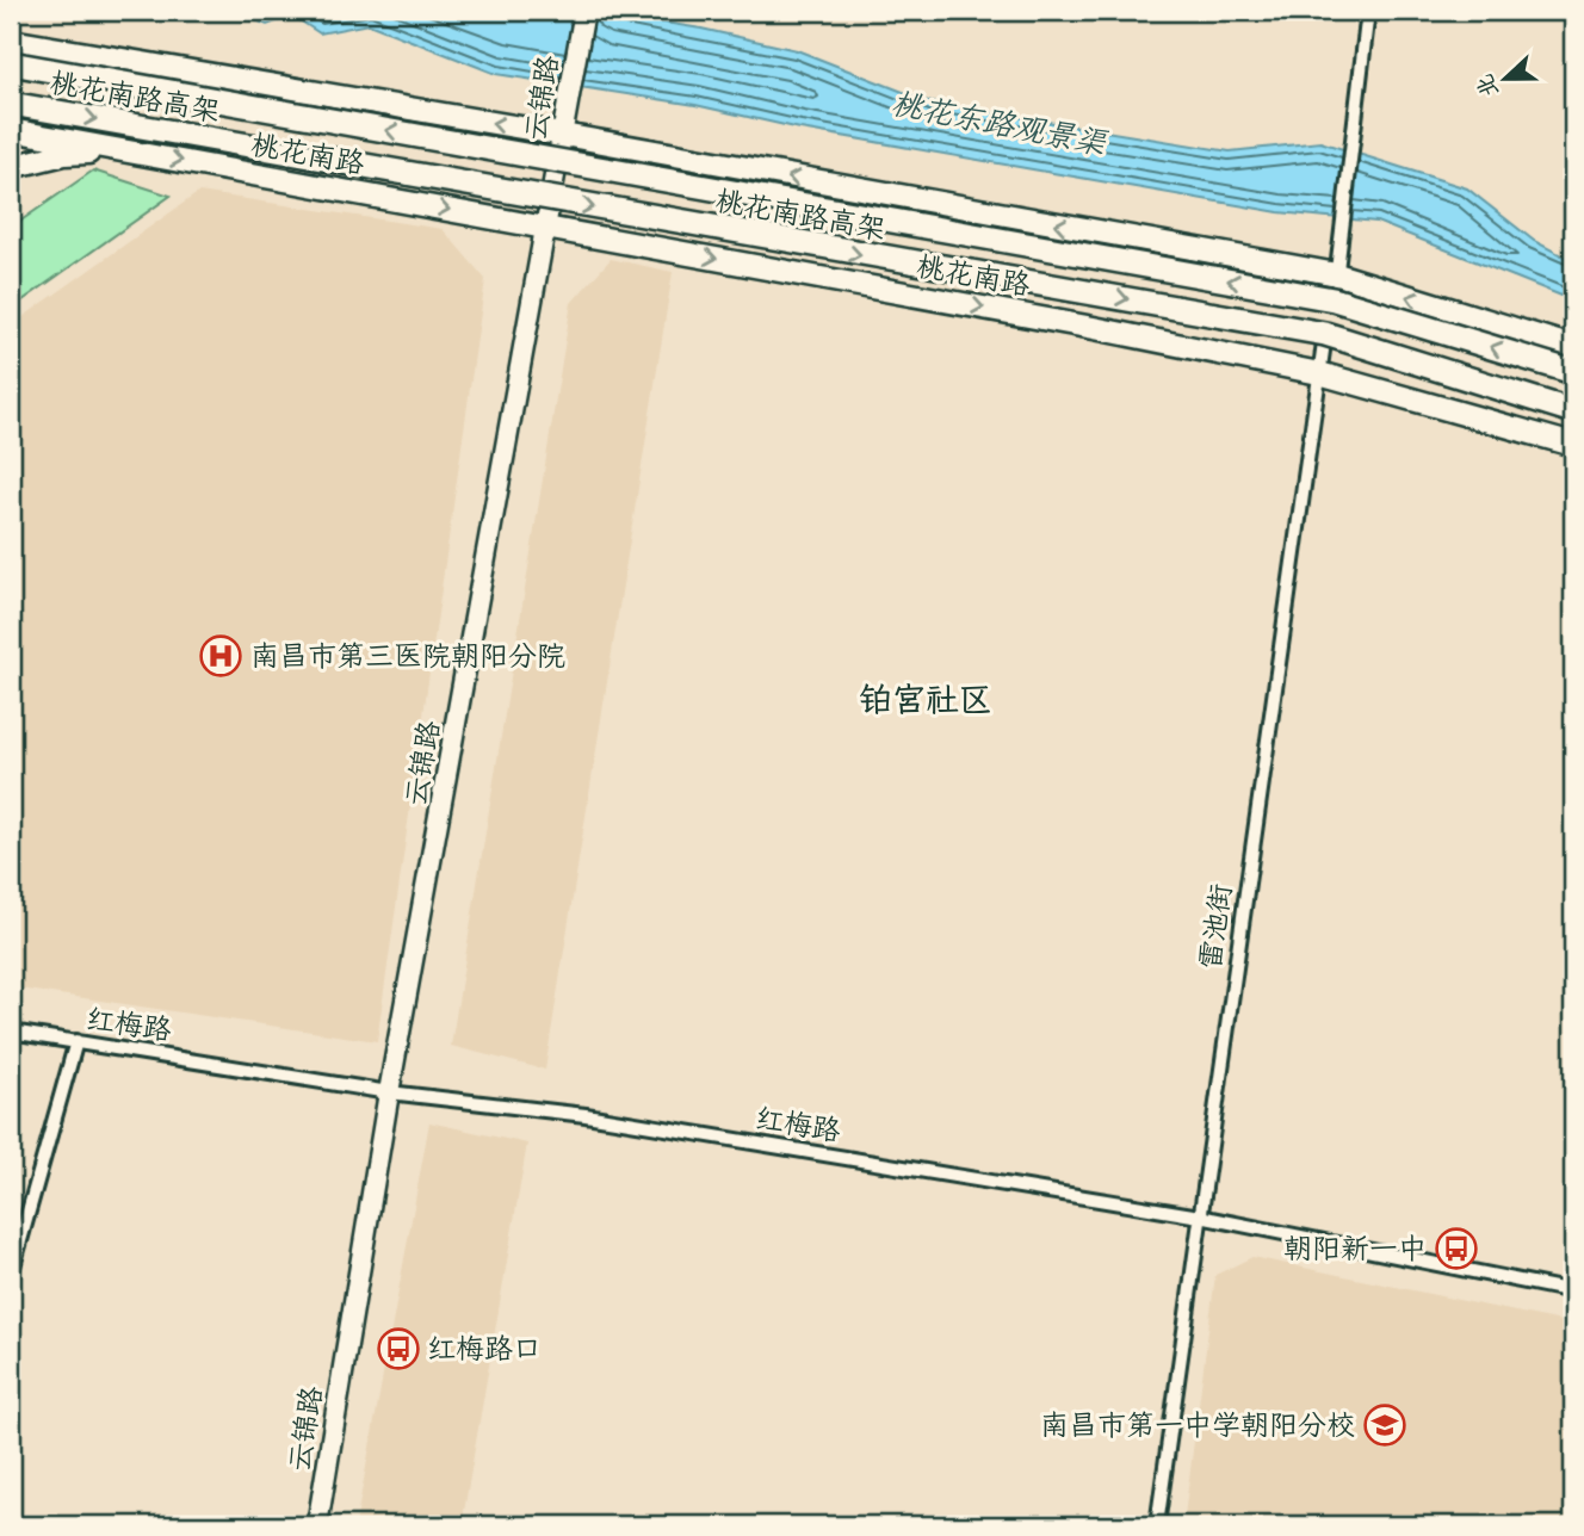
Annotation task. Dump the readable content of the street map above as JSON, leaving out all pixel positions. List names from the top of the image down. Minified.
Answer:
{"streets":{"highway":["桃花南路高架"],"main road":["桃花南路"],"street":["云锦路","雷池街","红梅路"]},"crossings":[["桃花南路高架","雷池街"],["云锦路","桃花南路"],["云锦路","红梅路"],["桃花南路","雷池街"],["雷池街","红梅路"]],"districts":["铂宫社区"],"water":["桃花东路观景渠"],"places":{"hospital":["南昌市第三医院朝阳分院"],"bus stop":["朝阳新一中","红梅路口"],"school or university":["南昌市第一中学朝阳分校"]},"north":"left"}
